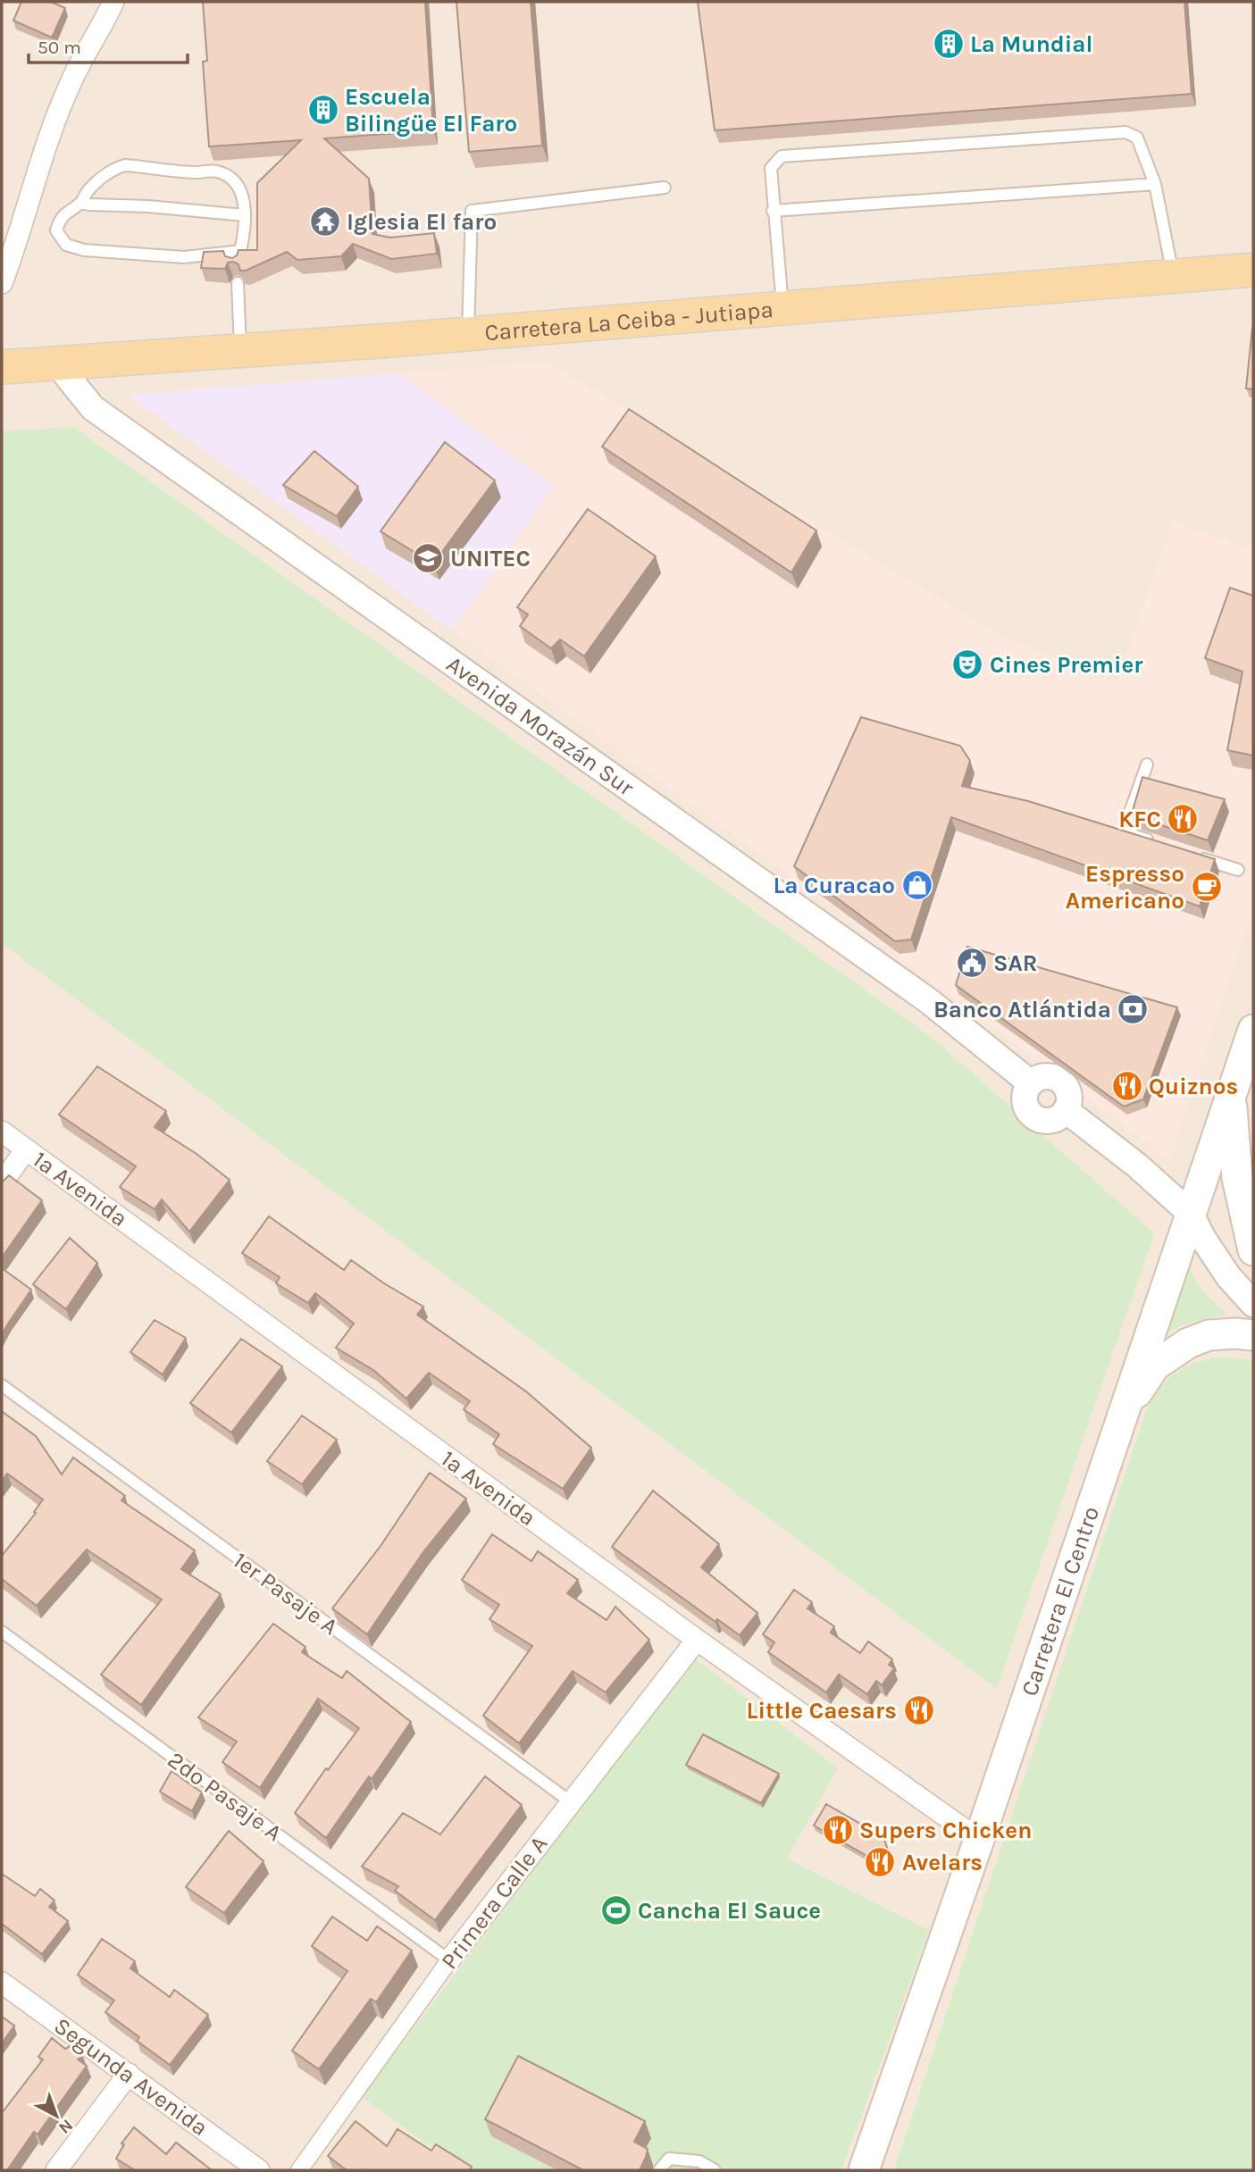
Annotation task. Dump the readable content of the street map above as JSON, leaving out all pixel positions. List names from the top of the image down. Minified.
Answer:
{"streets":{"main road":["Carretera La Ceiba - Jutiapa","Carretera El Centro"],"street":["Avenida Morazán Sur","1a Avenida","Primera Calle A","Segunda Avenida"],"lane":["1er Pasaje A","2do Pasaje A"]},"crossings":[["Carretera La Ceiba - Jutiapa","Avenida Morazán Sur"],["1a Avenida","Carretera El Centro"],["1a Avenida","Primera Calle A"],["1er Pasaje A","Primera Calle A"],["2do Pasaje A","Primera Calle A"]],"places":{"building":["La Mundial","Escuela Bilingüe El Faro"],"temple":["Iglesia El faro"],"school or university":["UNITEC"],"theatre":["Cines Premier"],"restaurant":["KFC","Quiznos","Little Caesars","Supers Chicken","Avelars"],"shop":["La Curacao"],"cafe":["Espresso Americano"],"public building":["SAR"],"bank":["Banco Atlántida"],"sports":["Cancha El Sauce"]},"scale_bar":"50 m","north":"bottom right"}
